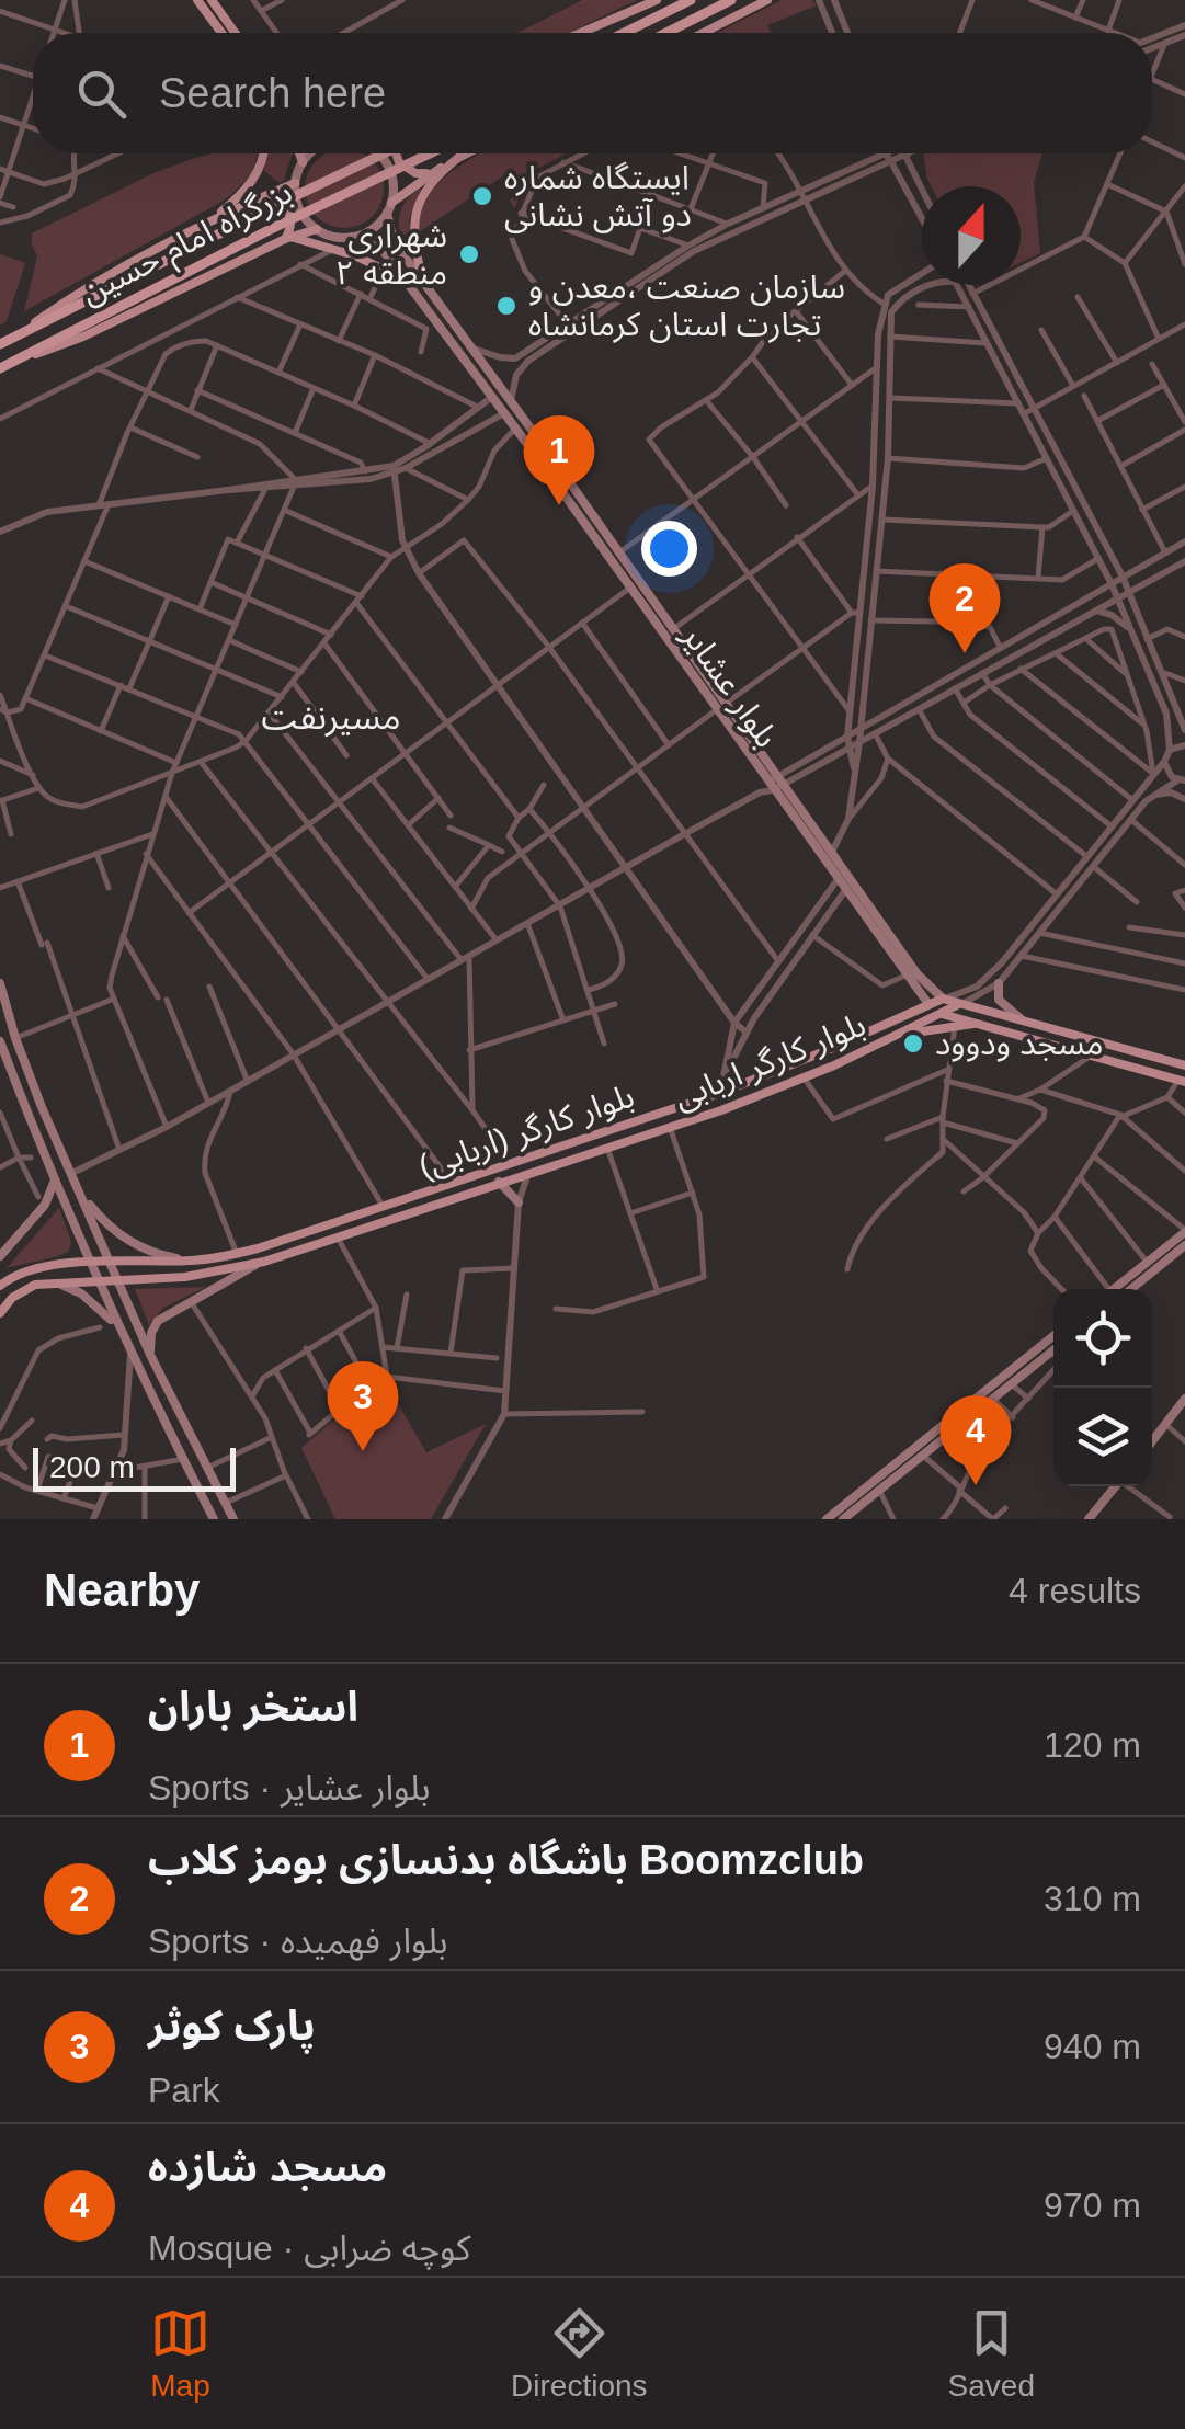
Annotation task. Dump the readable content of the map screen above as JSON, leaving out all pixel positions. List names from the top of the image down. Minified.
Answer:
{"streets":{"highway":["بزرگراه امام حسین"],"main road":["بلوار عشایر","بلوار کارگر اربابی","بلوار کارگر (اربابی)"]},"crossings":[["بلوار عشایر","بلوار کارگر اربابی"],["بلوار عشایر","بلوار کارگر (اربابی)"]],"districts":["مسیرنفت"],"places":["ایستگاه شماره دو آتش نشانی","شهراری منطقه ۲","سازمان صنعت ،معدن و تجارت استان کرمانشاه","مسجد ودوود"],"scale_bar":"200 m","north":"top","page":{"search":"Search here","pins":["1","2","3","4"],"scale":"200 m","heading":["Nearby","4 results"],"list":[{"mark":"1","name":"استخر باران","note":"Sports · بلوار عشایر","value":"120 m"},{"mark":"2","name":"باشگاه بدنسازی بومز کلاب Boomzclub","note":"Sports · بلوار فهمیده","value":"310 m"},{"mark":"3","name":"پارک کوثر","note":"Park","value":"940 m"},{"mark":"4","name":"مسجد شازده","note":"Mosque · کوچه ضرابی","value":"970 m"}],"nav":["Map","Directions","Saved"]}}
